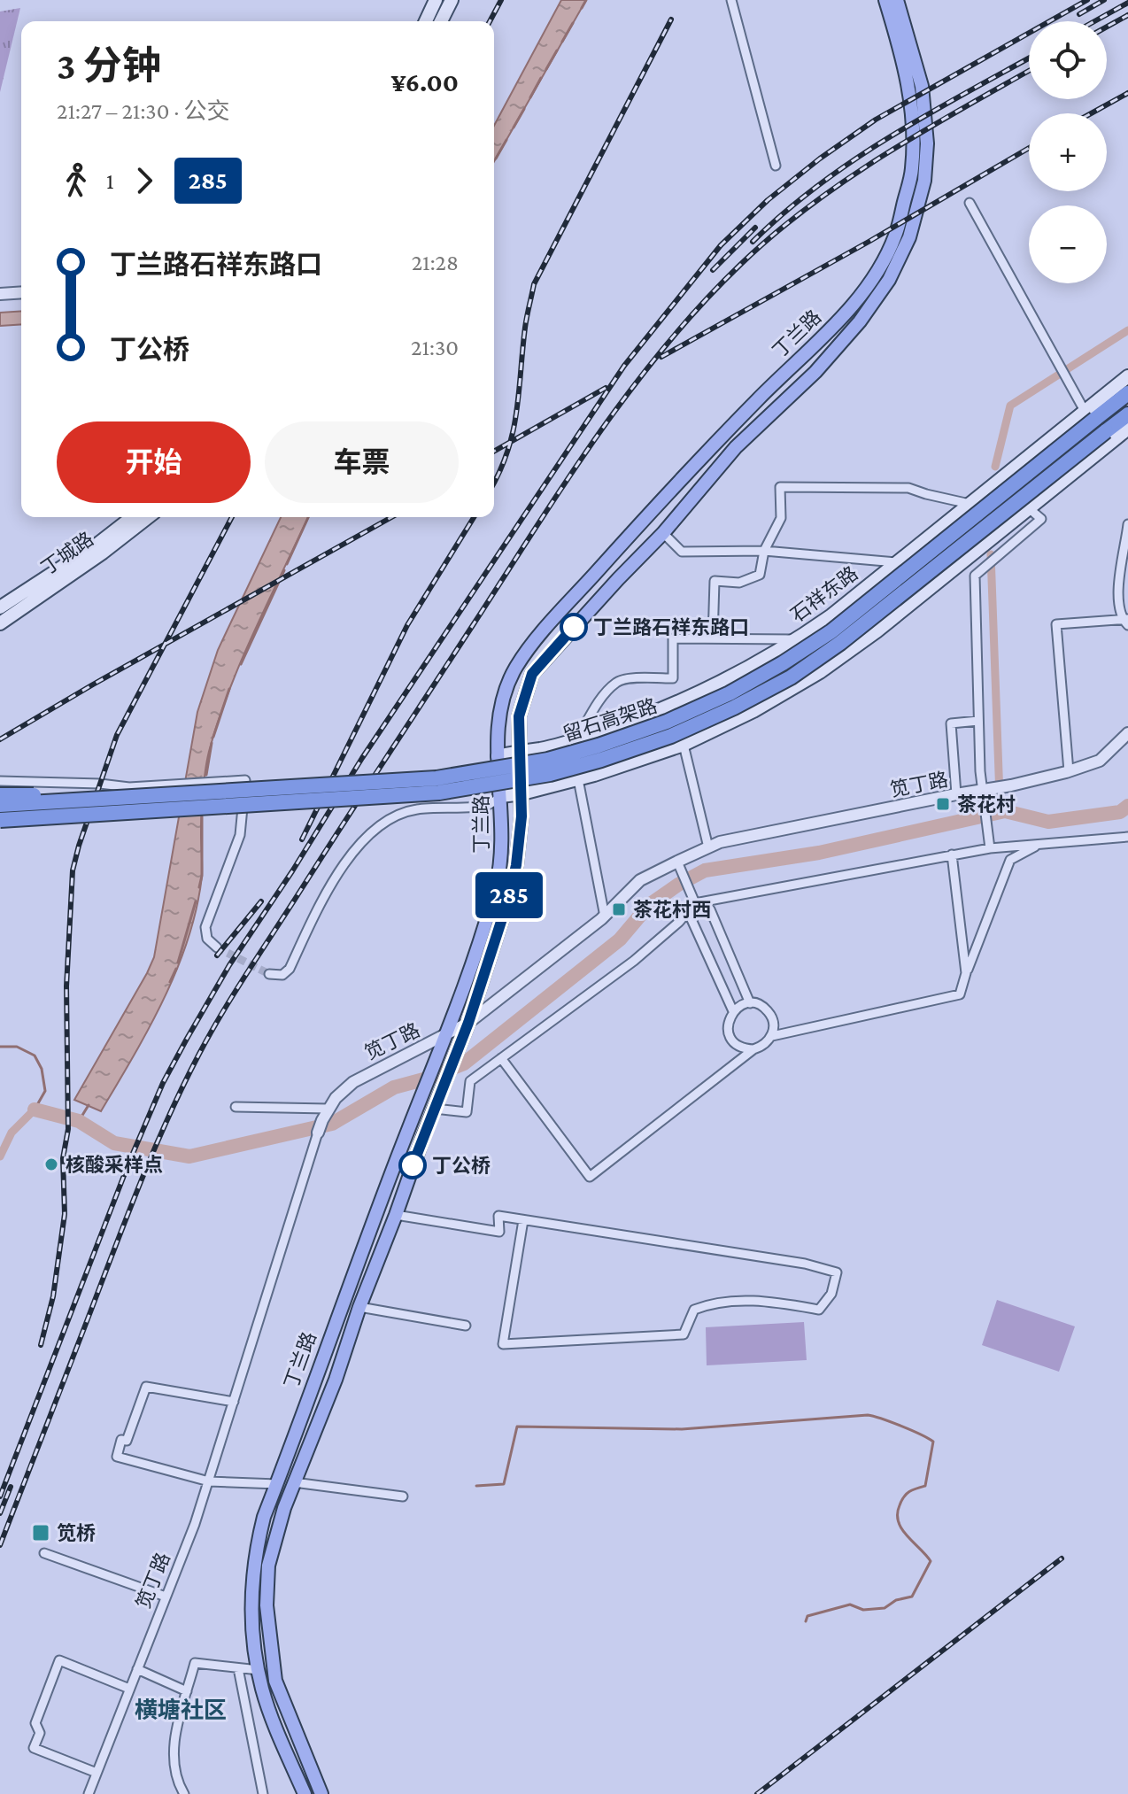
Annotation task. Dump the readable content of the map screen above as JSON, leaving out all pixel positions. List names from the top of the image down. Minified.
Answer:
{"streets":{"highway":["留石高架路"],"main road":["丁兰路","丁城路","石祥东路"],"street":["笕丁路"]},"crossings":[["丁兰路","石祥东路"],["丁兰路","笕丁路"],["石祥东路","留石高架路"]],"districts":["横塘社区"],"places":{"other":["丁兰路石祥东路口","核酸采样点","丁公桥"],"transit":["茶花村","茶花村西","笕桥"]},"lines":["bus line 285"],"page":{"on_map":"285","map_buttons":["+","−"],"heading":["3 分钟","21:27 – 21:30 · 公交","¥6.00"],"legs":["1","285"],"list":[{"name":"丁兰路石祥东路口","value":"21:28"},{"name":"丁公桥","value":"21:30"}],"buttons":["开始","车票"]}}
